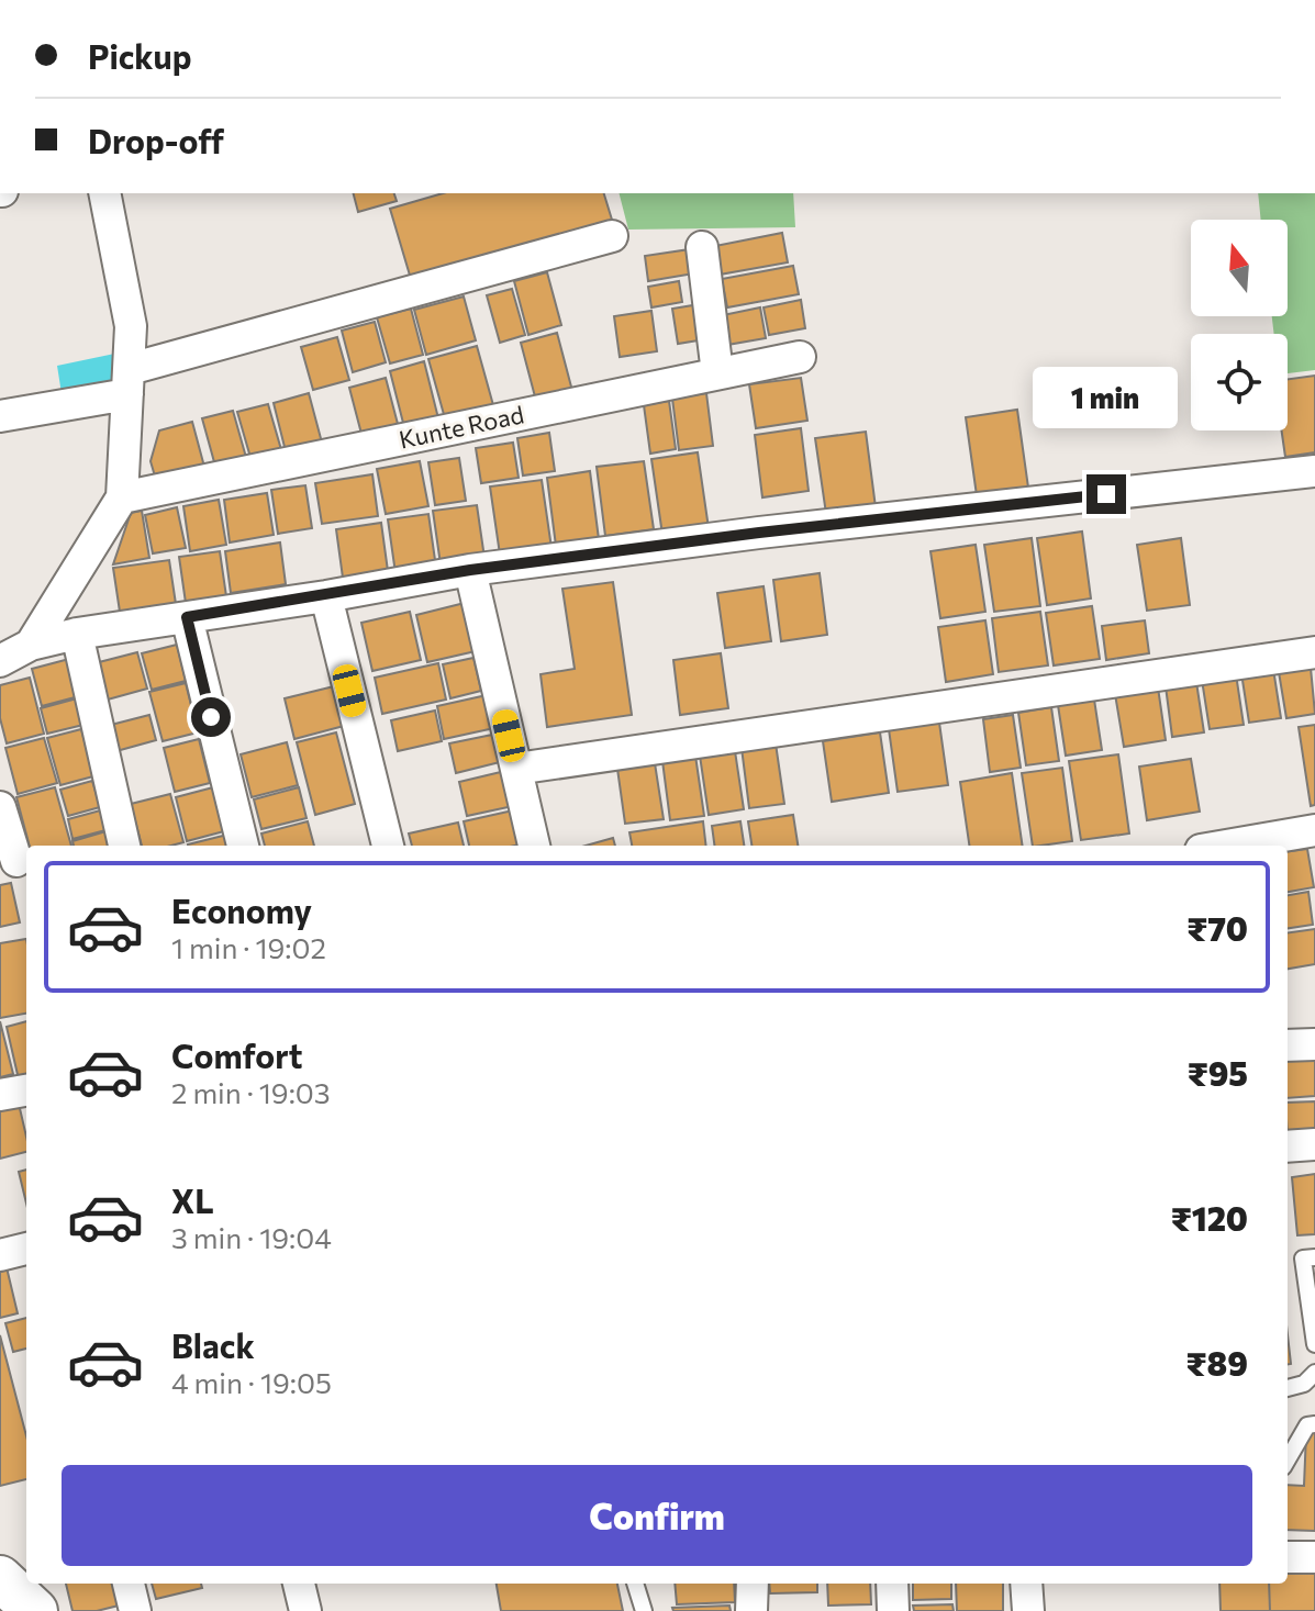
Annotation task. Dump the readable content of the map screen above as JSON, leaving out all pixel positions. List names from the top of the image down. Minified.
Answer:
{"streets":{"street":["Kunte Road"]},"north":"top","page":{"banner":["Pickup","Drop-off"],"bubble":"1 min","list":[{"name":"Economy","note":"1 min · 19:02","value":"₹70"},{"name":"Comfort","note":"2 min · 19:03","value":"₹95"},{"name":"XL","note":"3 min · 19:04","value":"₹120"},{"name":"Black","note":"4 min · 19:05","value":"₹89"}],"buttons":"Confirm"}}
